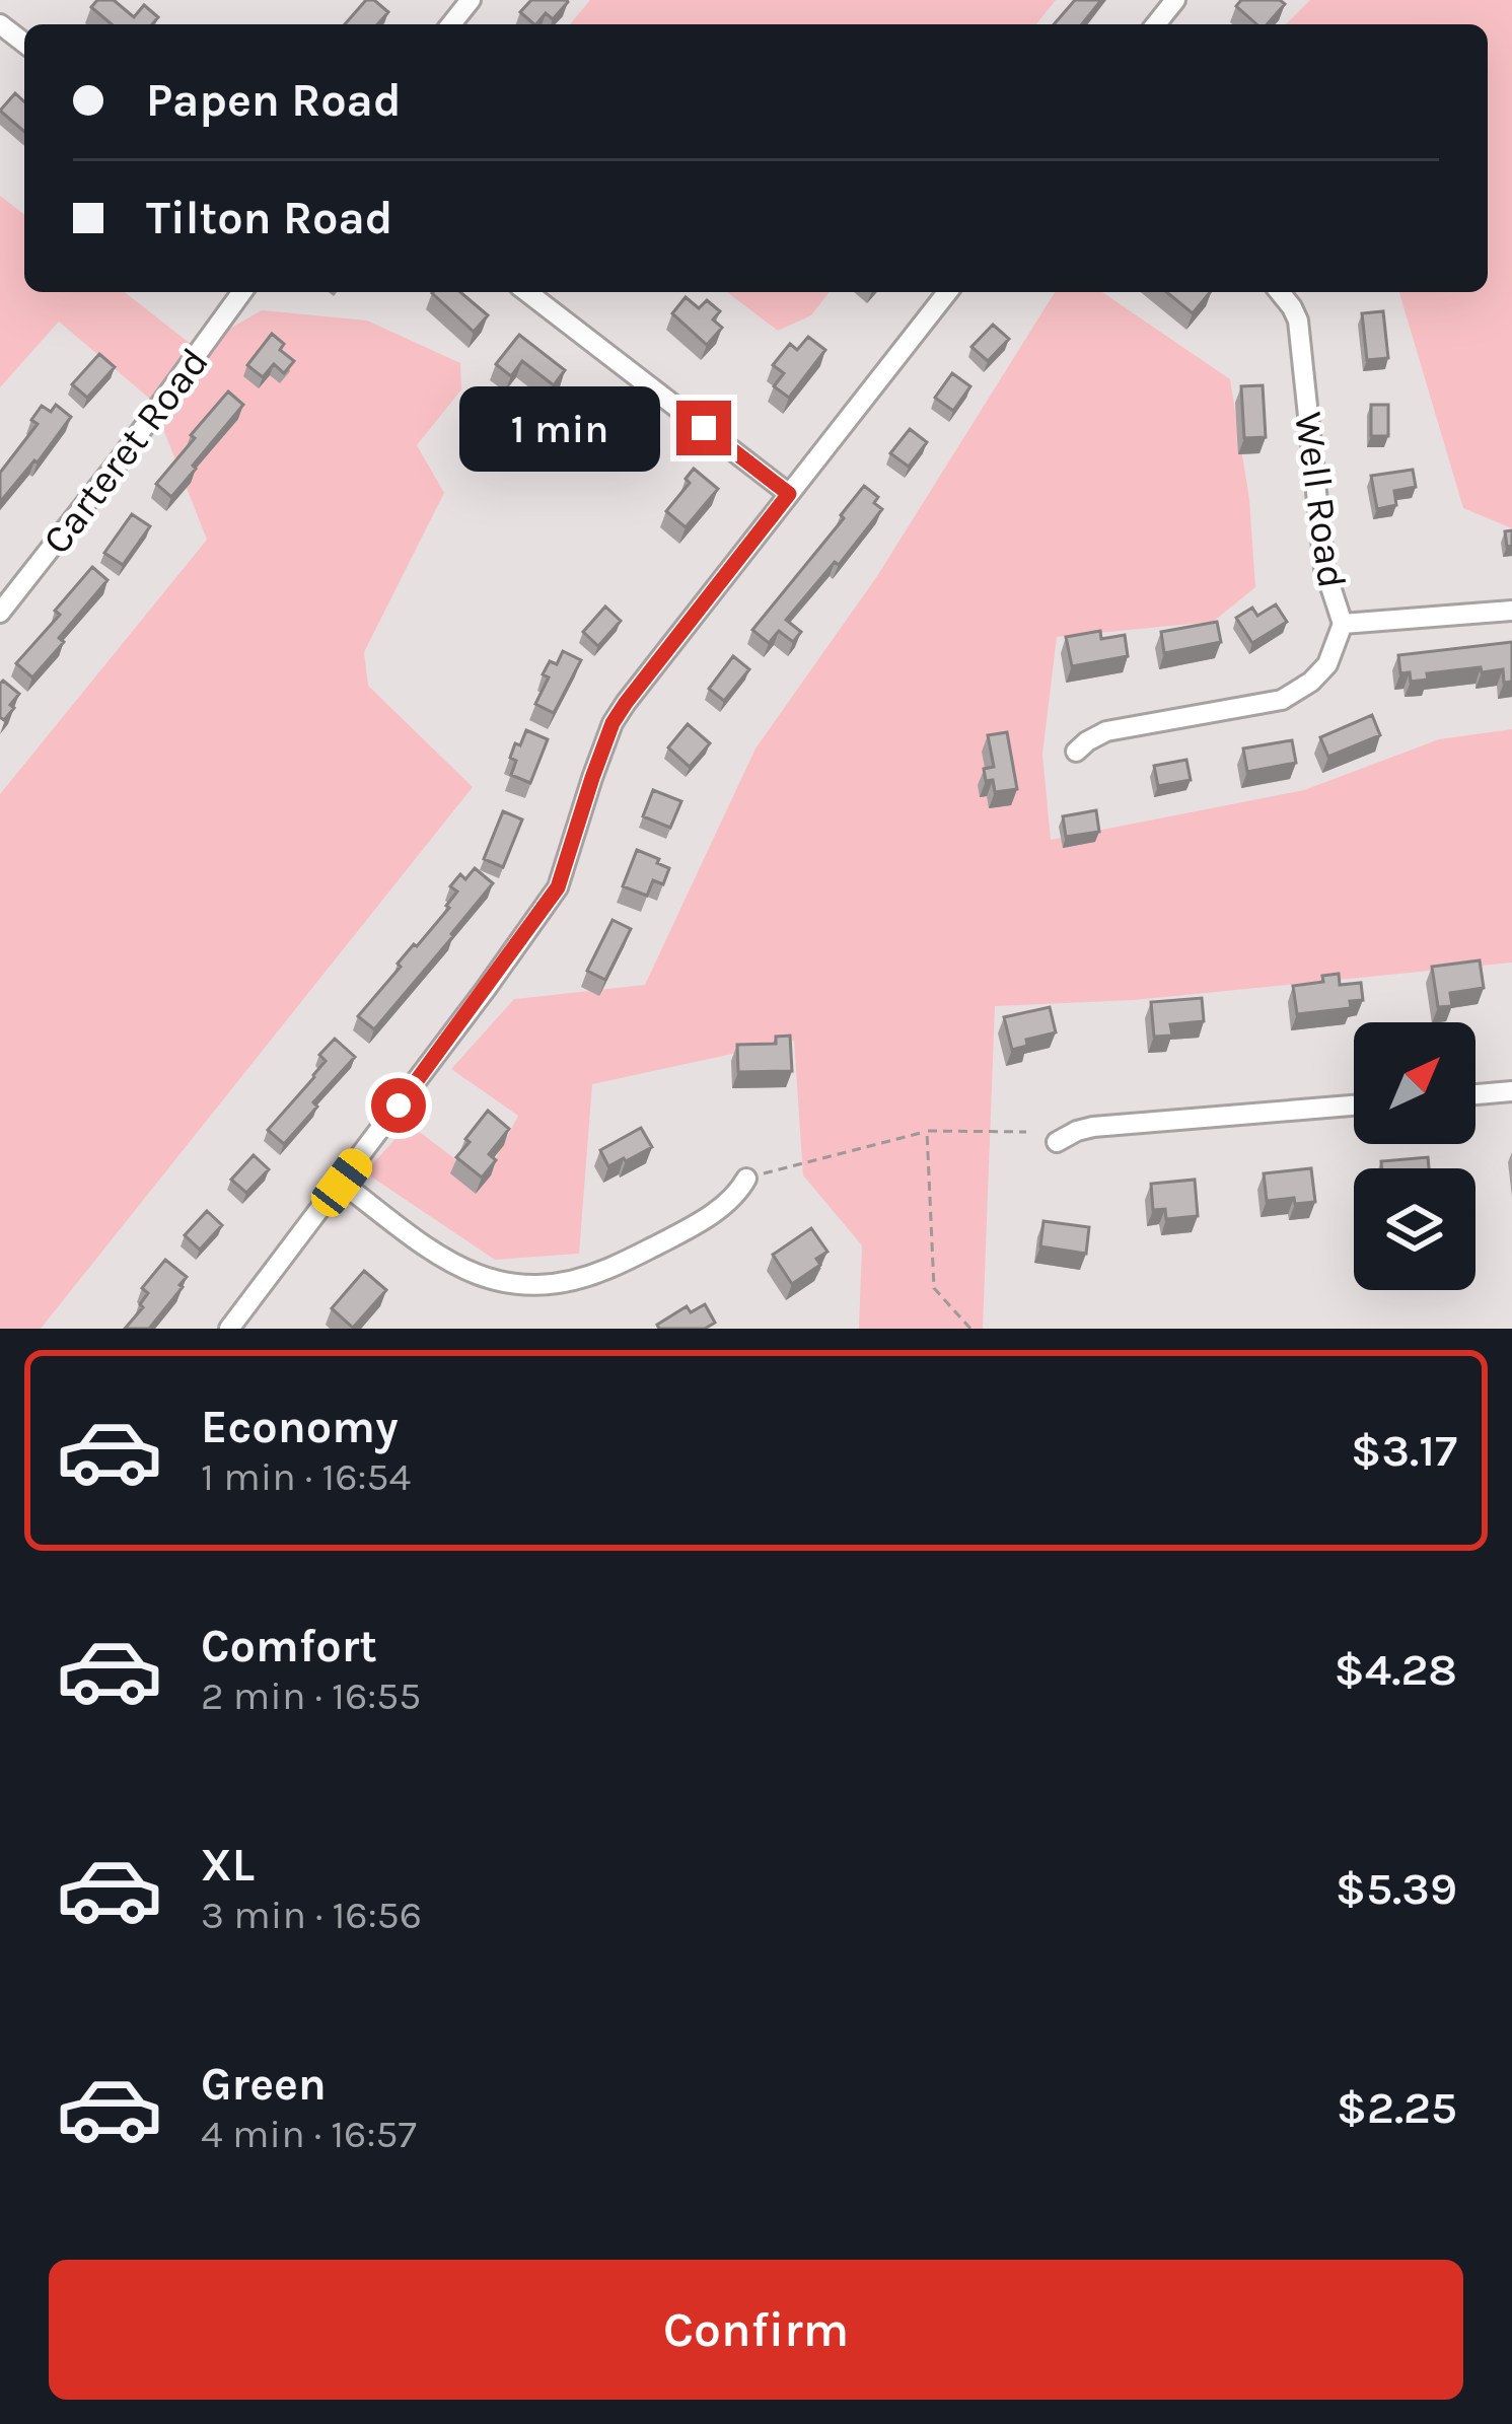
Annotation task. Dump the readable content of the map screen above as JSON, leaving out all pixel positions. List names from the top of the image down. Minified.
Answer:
{"streets":{"street":["Carteret Road","Well Road"]},"north":"top right","page":{"banner":["Papen Road","Tilton Road"],"bubble":"1 min","list":[{"name":"Economy","note":"1 min · 16:54","value":"$3.17"},{"name":"Comfort","note":"2 min · 16:55","value":"$4.28"},{"name":"XL","note":"3 min · 16:56","value":"$5.39"},{"name":"Green","note":"4 min · 16:57","value":"$2.25"}],"buttons":"Confirm"}}
